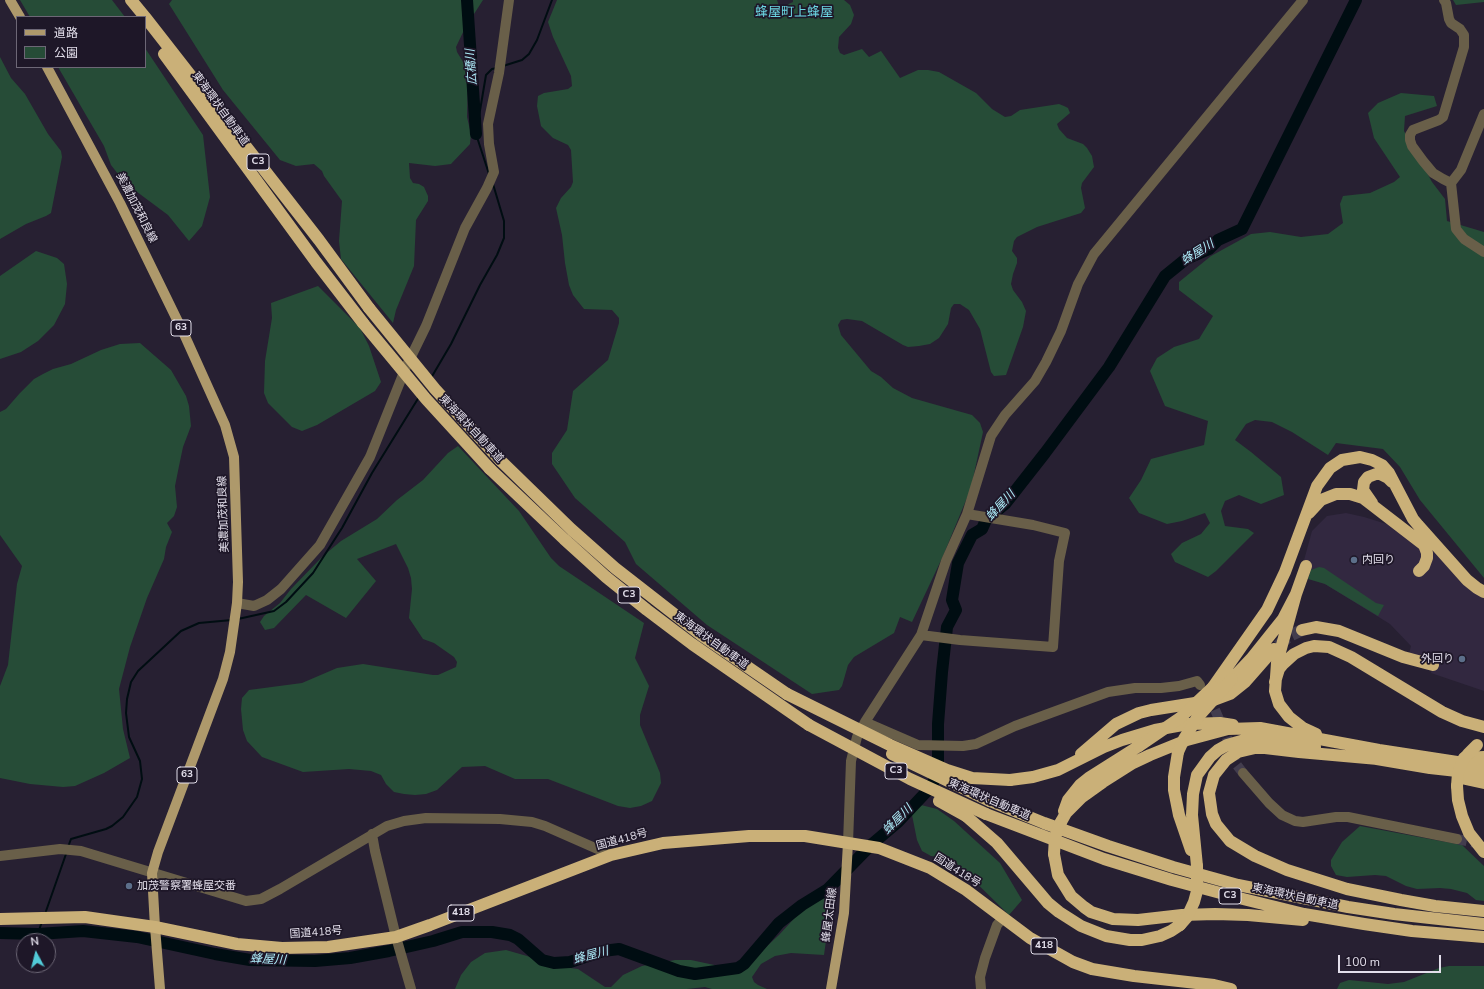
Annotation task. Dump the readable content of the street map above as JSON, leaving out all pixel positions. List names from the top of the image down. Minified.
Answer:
{"streets":{"highway":["東海環状自動車道","C3","国道418号","418"],"main road":["美濃加茂和良線","63","蜂屋太田線"]},"crossings":[["美濃加茂和良線","国道418号"],["国道418号","蜂屋太田線"]],"districts":["蜂屋町上蜂屋"],"water":["広橋川","蜂屋川"],"places":["内回り","外回り","加茂警察署蜂屋交番"],"legend":["道路","公園"],"scale_bar":"100 m","north":"top"}
